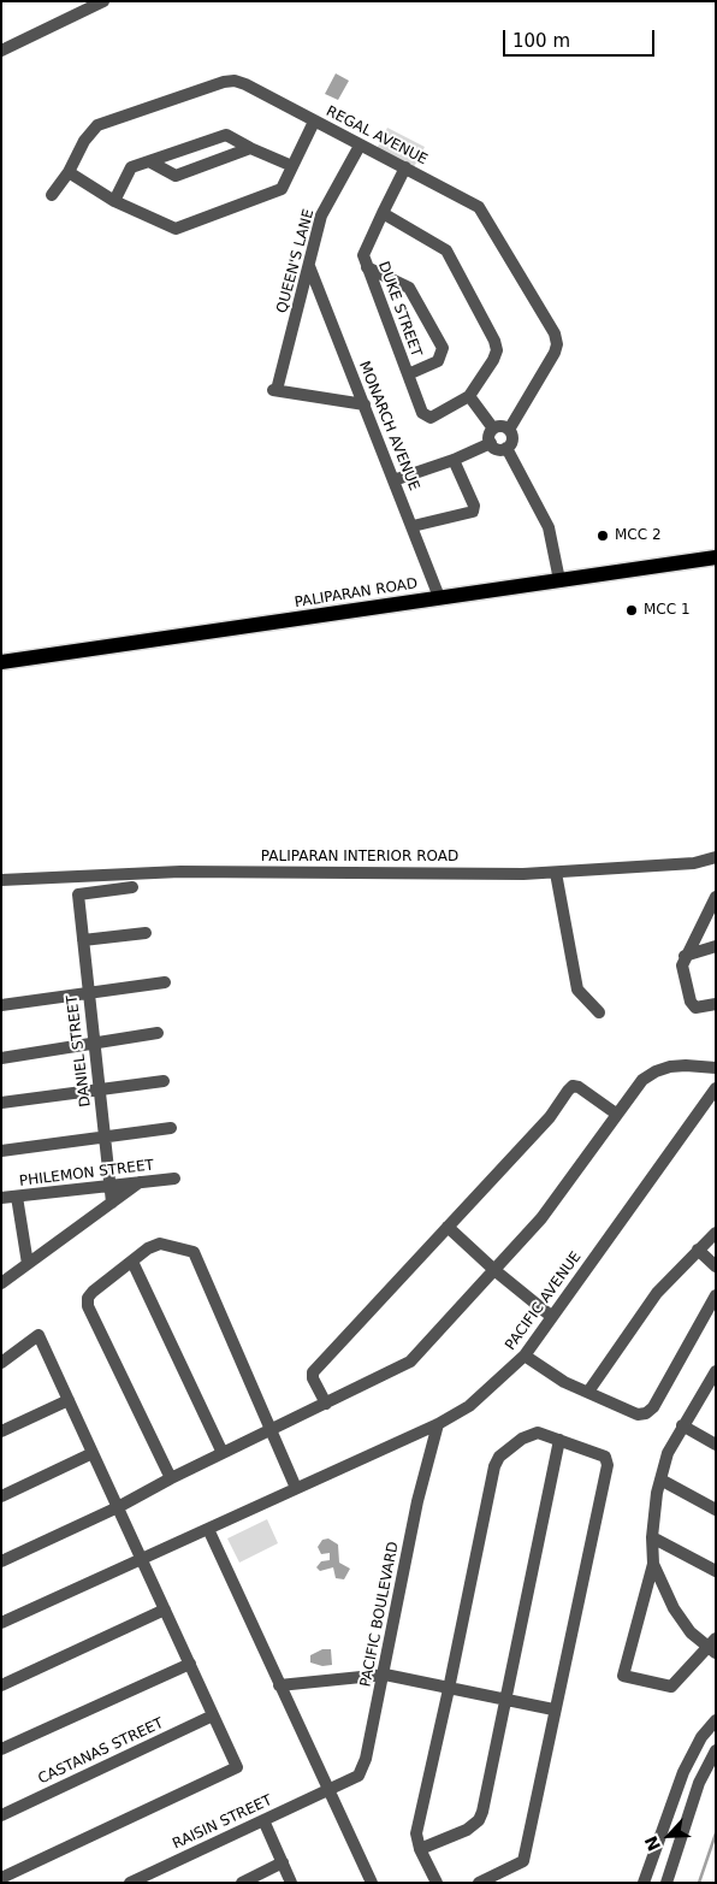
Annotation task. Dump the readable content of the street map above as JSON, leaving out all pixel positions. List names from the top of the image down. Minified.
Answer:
{"streets":{"main road":["PALIPARAN ROAD"],"street":["REGAL AVENUE","QUEEN'S LANE","DUKE STREET","MONARCH AVENUE","PALIPARAN INTERIOR ROAD","DANIEL STREET","PHILEMON STREET","PACIFIC AVENUE","PACIFIC BOULEVARD","CASTANAS STREET","RAISIN STREET"]},"crossings":[["REGAL AVENUE","QUEEN'S LANE"],["REGAL AVENUE","DUKE STREET"],["QUEEN'S LANE","MONARCH AVENUE"],["MONARCH AVENUE","PALIPARAN ROAD"],["DANIEL STREET","PHILEMON STREET"],["PACIFIC AVENUE","PACIFIC BOULEVARD"],["PACIFIC BOULEVARD","RAISIN STREET"]],"places":["MCC 2","MCC 1"],"scale_bar":"100 m","north":"bottom left"}
